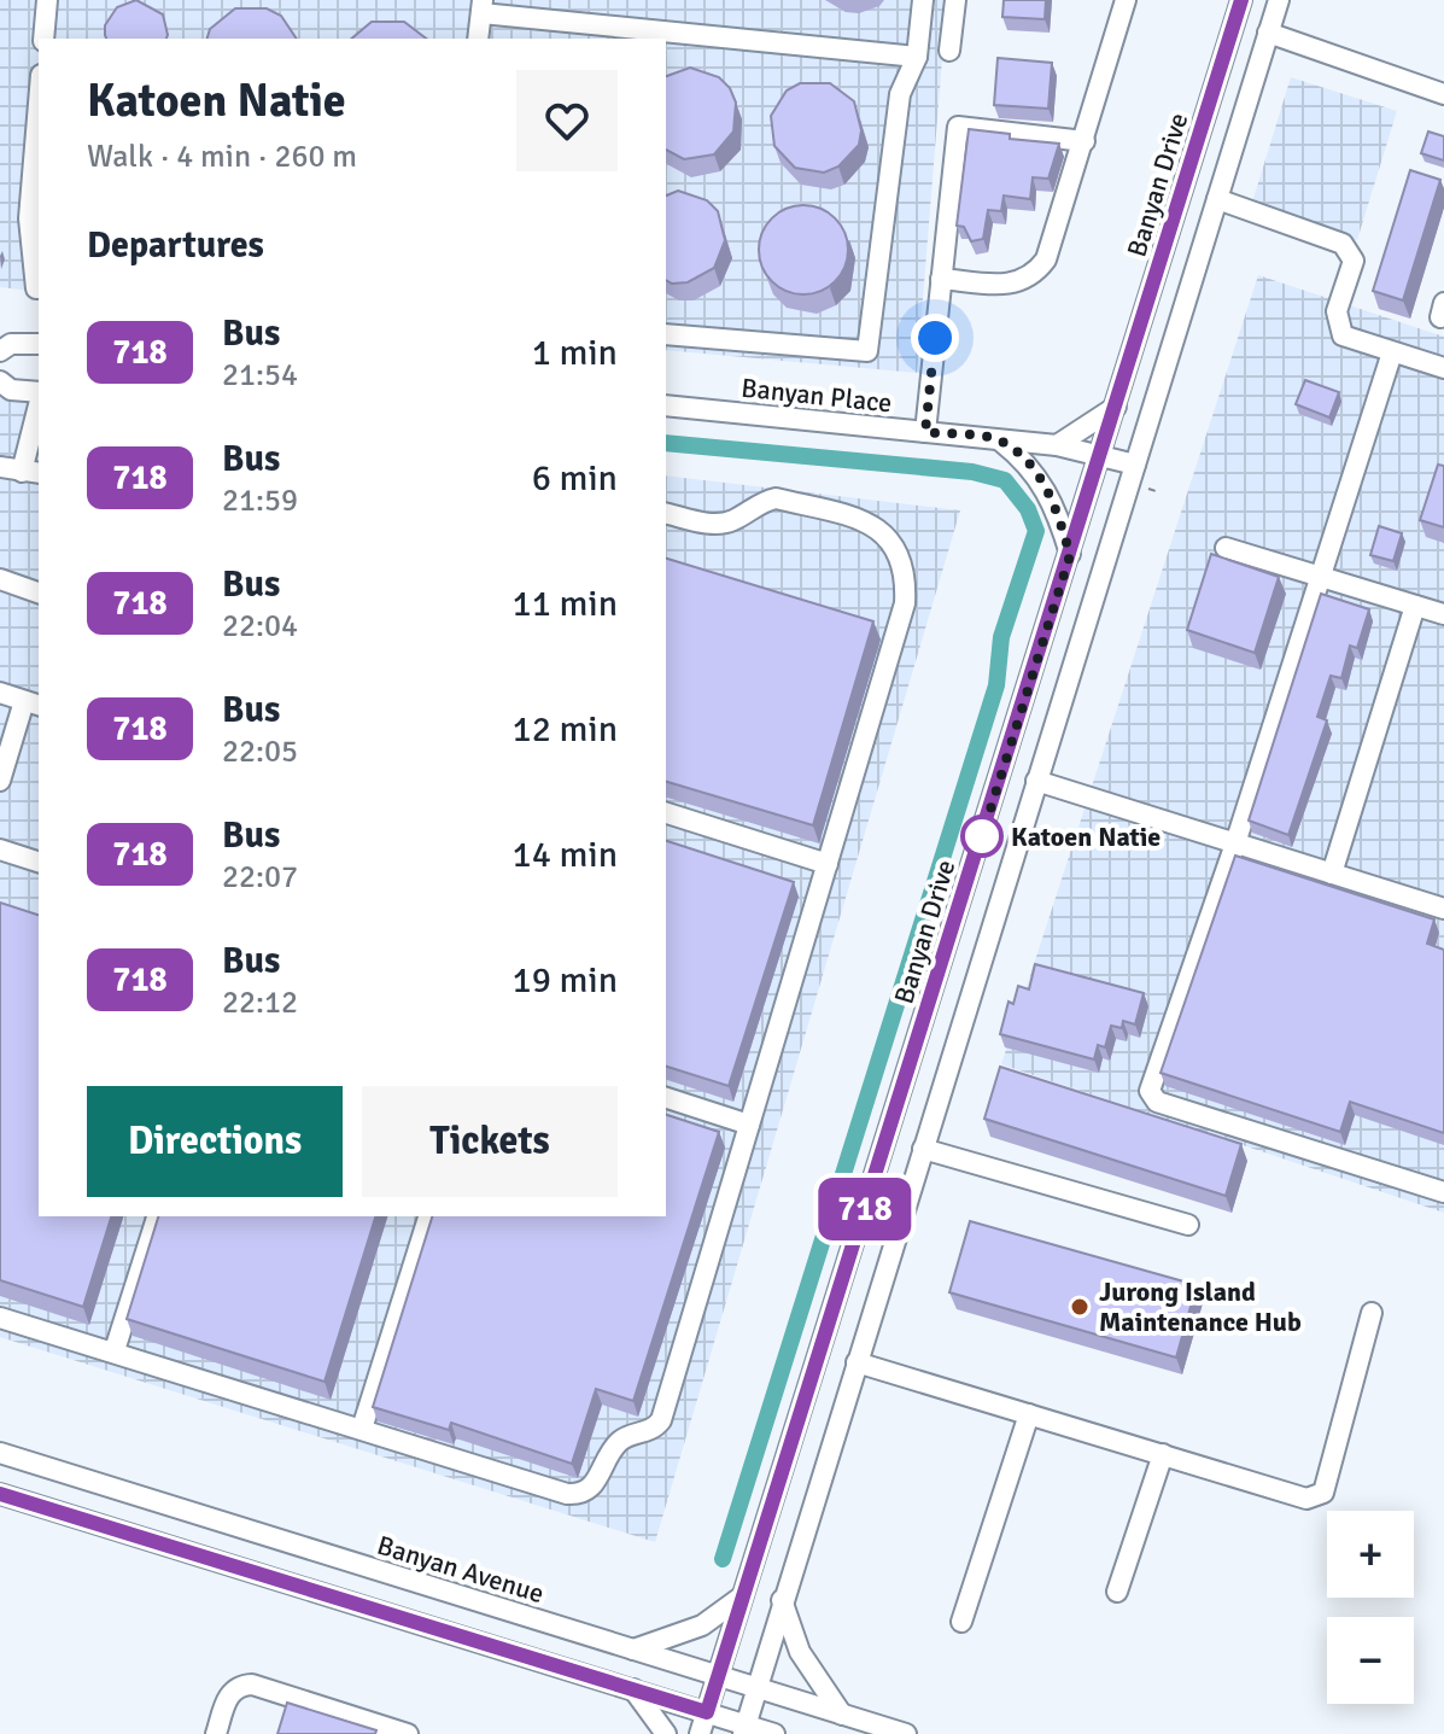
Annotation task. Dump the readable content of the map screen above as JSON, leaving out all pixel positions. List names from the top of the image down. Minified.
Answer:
{"streets":{"street":["Banyan Drive","Banyan Place","Banyan Avenue"]},"crossings":[["Banyan Drive","Banyan Place"],["Banyan Drive","Banyan Avenue"]],"places":["Katoen Natie","Jurong Island Maintenance Hub"],"lines":["bus line 718"],"page":{"on_map":"718","heading":[["Katoen Natie","Walk · 4 min · 260 m"],"Departures"],"list":[{"mark":"718","name":"Bus","note":"21:54","value":"1 min"},{"mark":"718","name":"Bus","note":"21:59","value":"6 min"},{"mark":"718","name":"Bus","note":"22:04","value":"11 min"},{"mark":"718","name":"Bus","note":"22:05","value":"12 min"},{"mark":"718","name":"Bus","note":"22:07","value":"14 min"},{"mark":"718","name":"Bus","note":"22:12","value":"19 min"}],"buttons":["Directions","Tickets"],"map_buttons":["+","−"]}}
